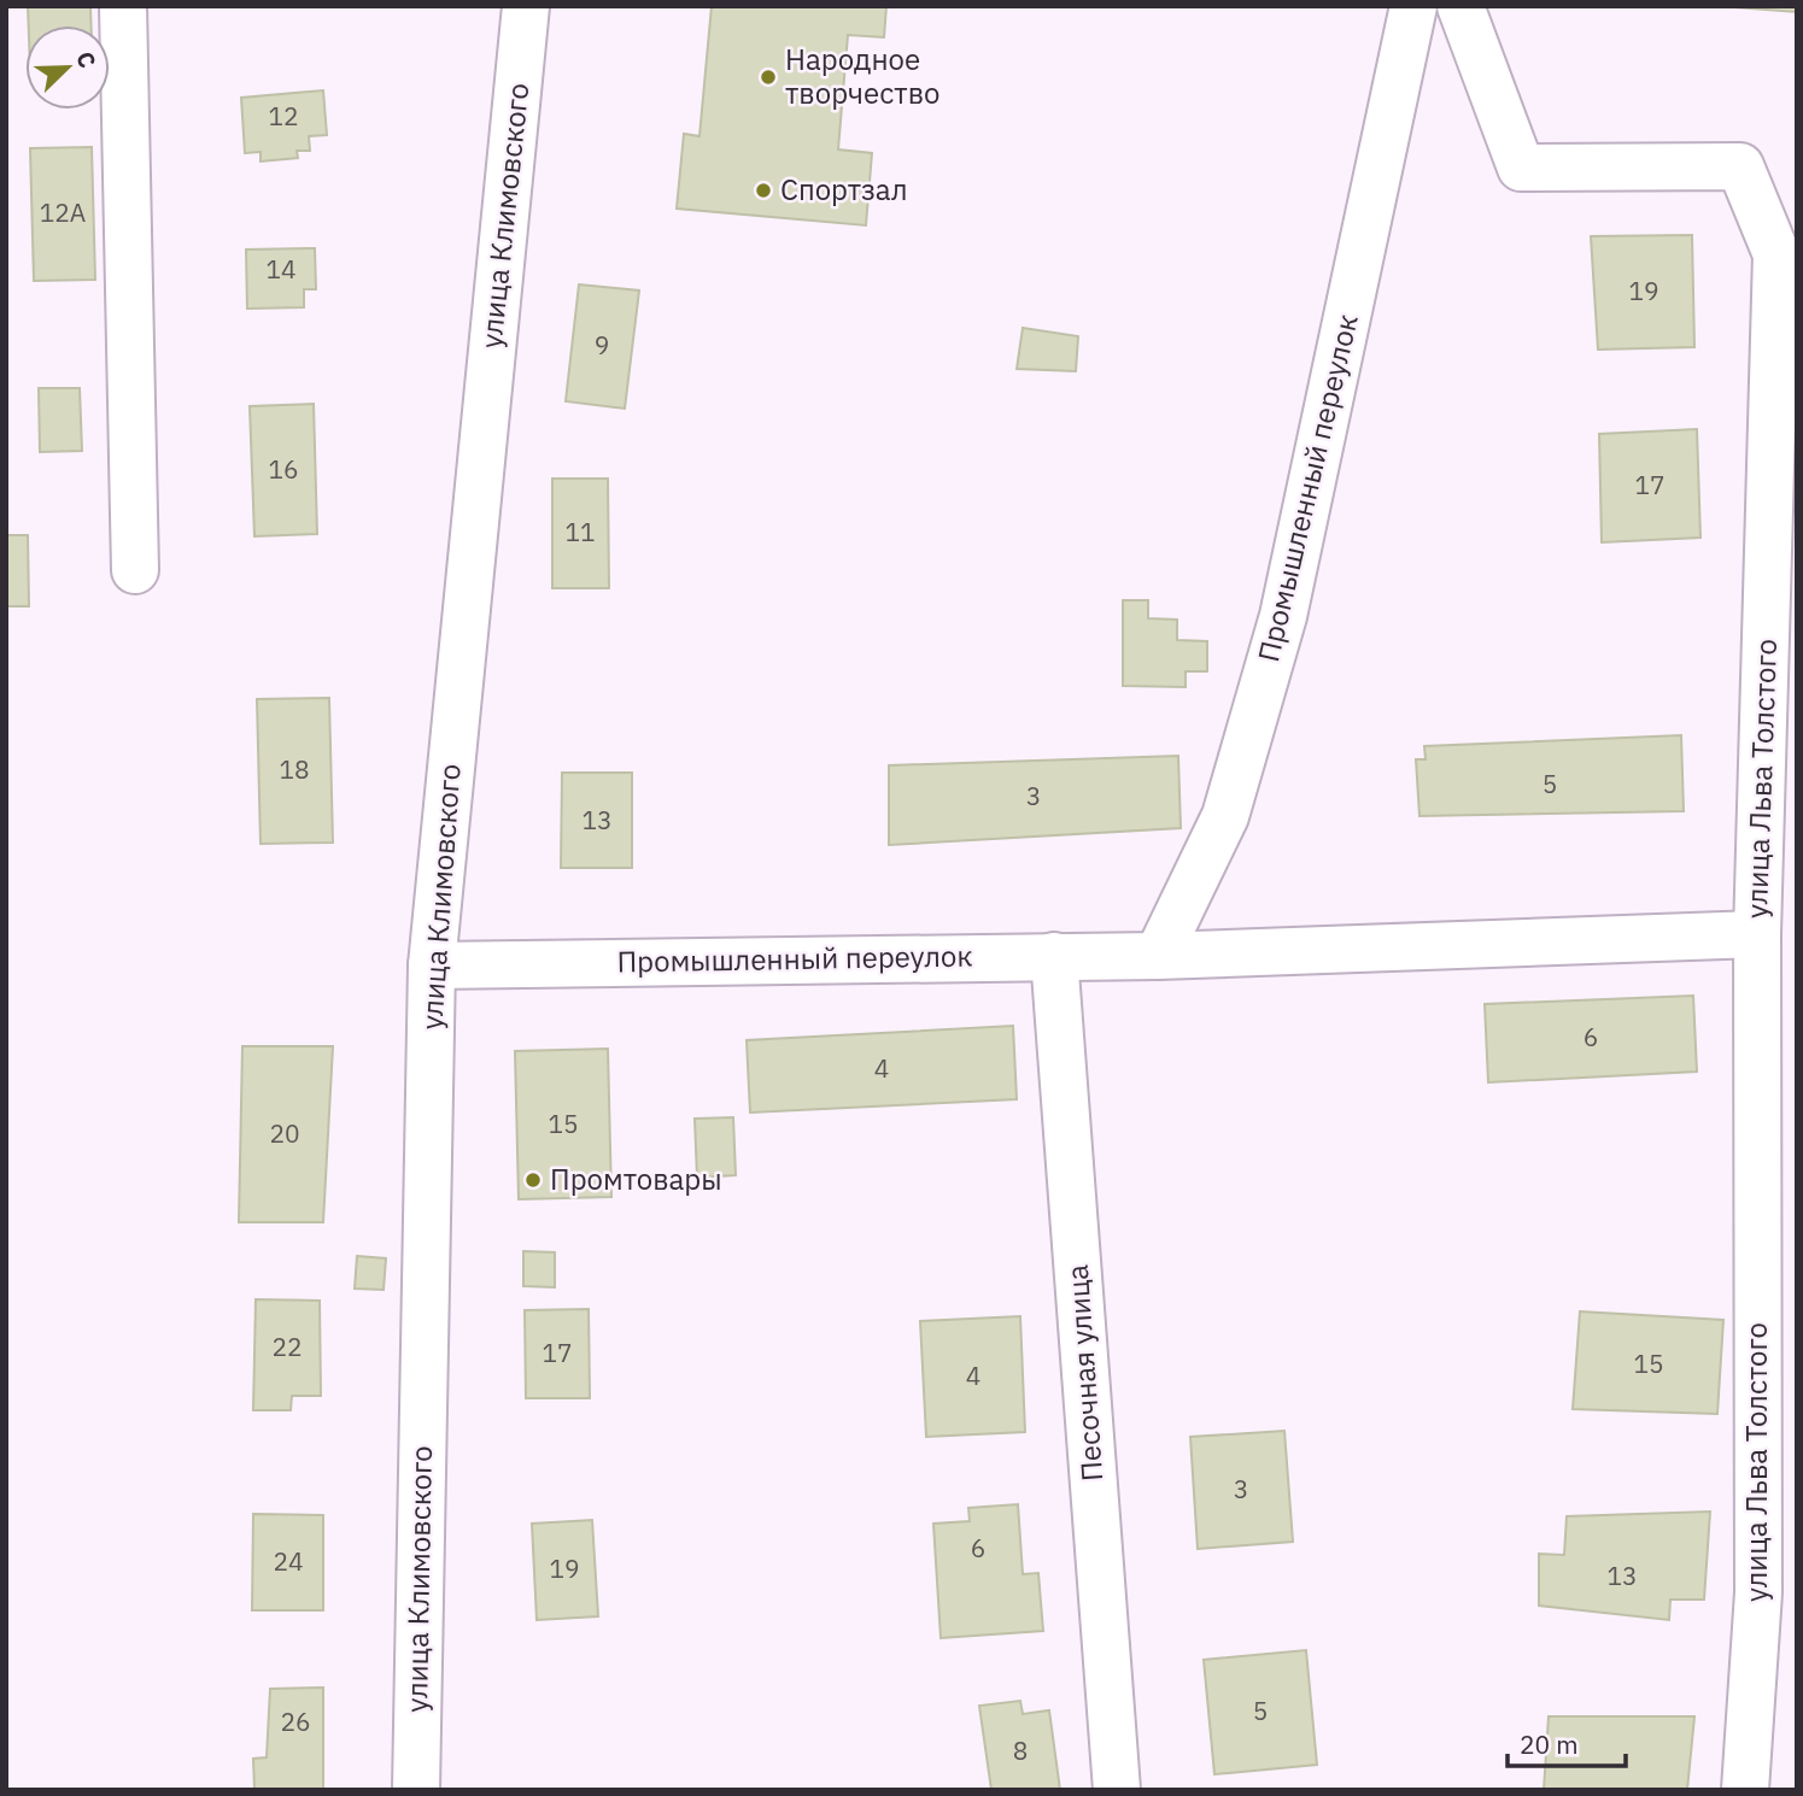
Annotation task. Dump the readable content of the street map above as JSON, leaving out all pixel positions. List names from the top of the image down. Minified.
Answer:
{"streets":{"street":["улица Климовского","Промышленный переулок","улица Льва Толстого","Песочная улица"]},"crossings":[["улица Климовского","Промышленный переулок"],["Промышленный переулок","улица Льва Толстого"],["Промышленный переулок","Песочная улица"]],"places":["Народное творчество","Спортзал","Промтовары"],"house_numbers":["12","12А","14","19","9","16","17","11","18","5","3","13","6","4","15","20","22","17","15","4","3","6","24","19","13","5","26","8"],"scale_bar":"20 m","north":"top right"}
